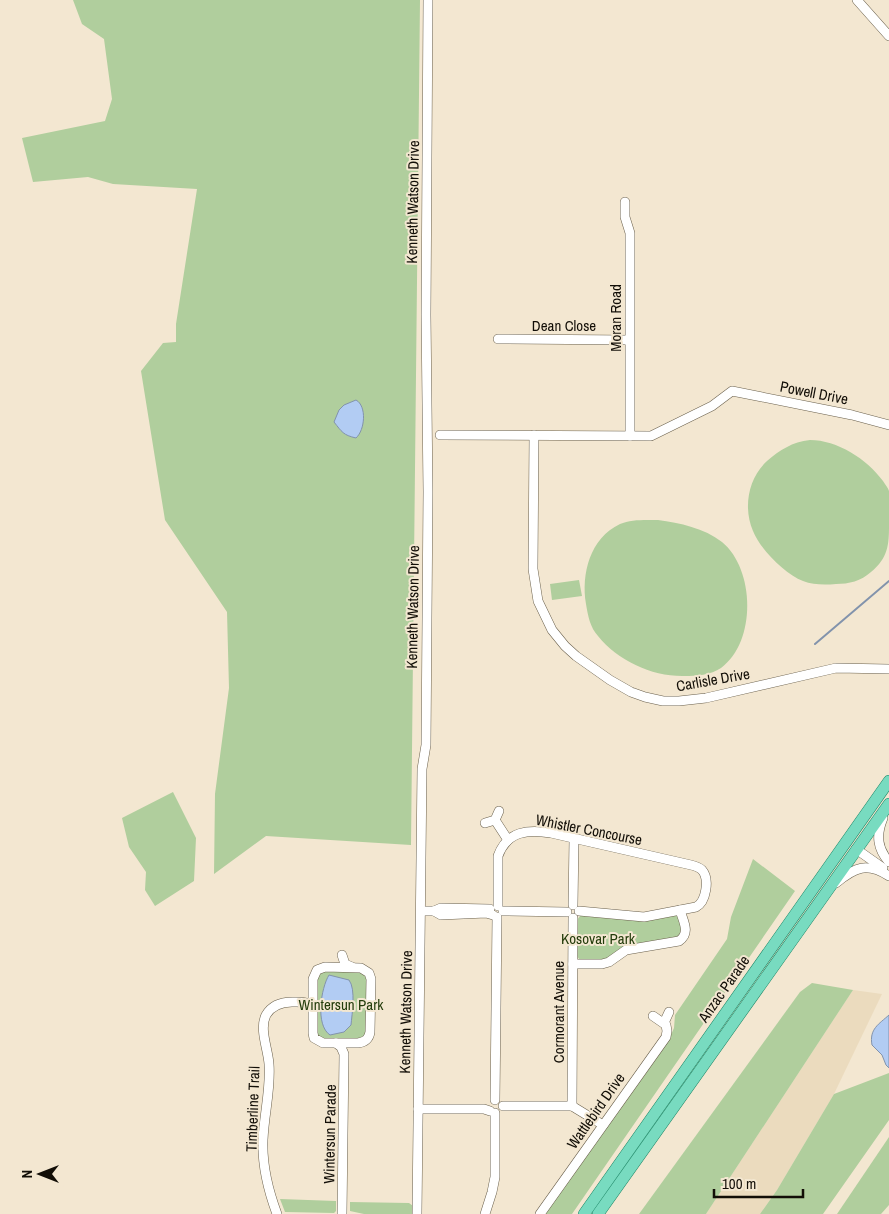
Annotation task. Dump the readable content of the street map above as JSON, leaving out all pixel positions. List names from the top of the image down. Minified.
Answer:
{"streets":{"main road":["Anzac Parade"],"street":["Kenneth Watson Drive","Moran Road","Dean Close","Powell Drive","Carlisle Drive","Whistler Concourse","Cormorant Avenue","Timberline Trail","Wattlebird Drive","Wintersun Parade"]},"crossings":[["Moran Road","Dean Close"],["Moran Road","Powell Drive"],["Whistler Concourse","Cormorant Avenue"]],"parks":["Kosovar Park","Wintersun Park"],"scale_bar":"100 m","north":"left"}
